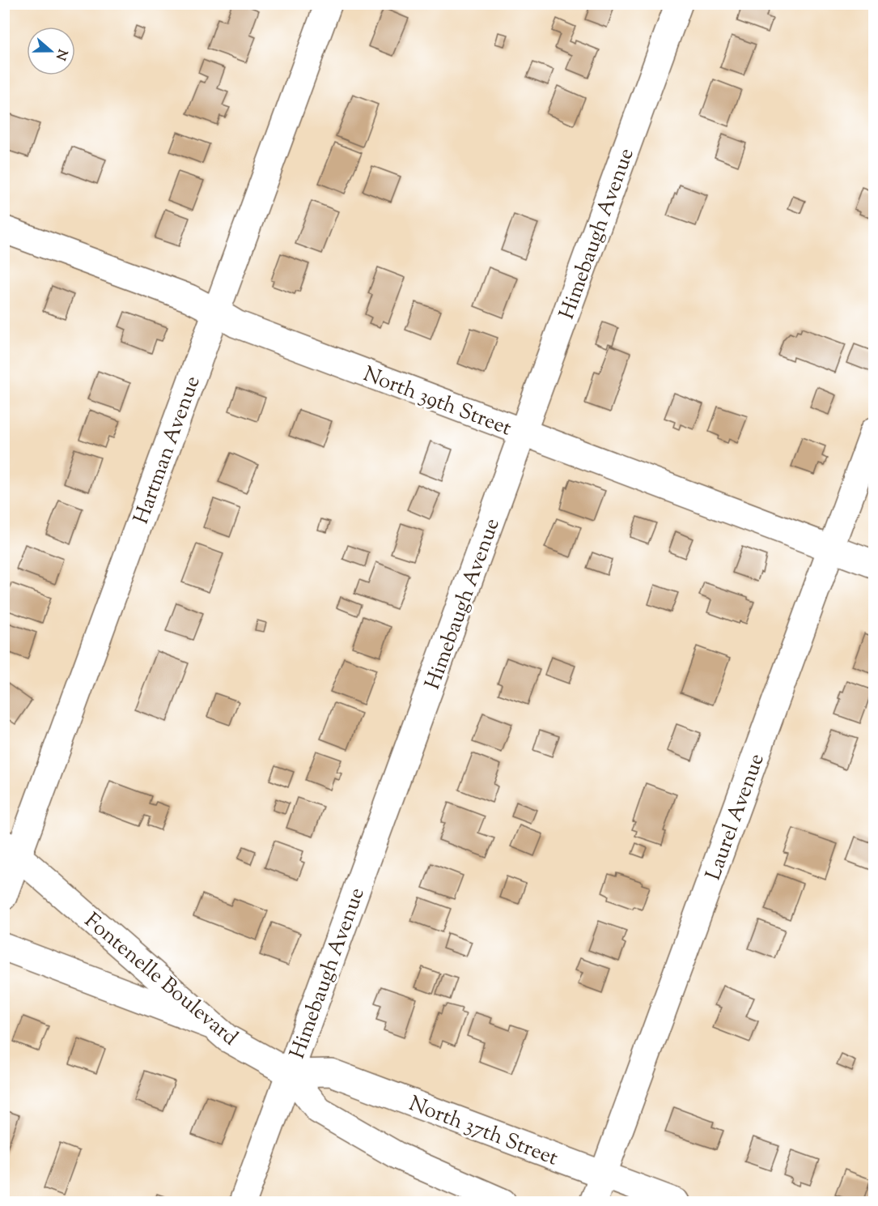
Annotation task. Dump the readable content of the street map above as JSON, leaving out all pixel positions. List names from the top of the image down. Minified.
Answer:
{"streets":{"street":["Himebaugh Avenue","North 39th Street","Hartman Avenue","Laurel Avenue","Fontenelle Boulevard","North 37th Street"]},"crossings":[["Himebaugh Avenue","North 39th Street"],["Himebaugh Avenue","Fontenelle Boulevard"],["Himebaugh Avenue","North 37th Street"],["North 39th Street","Hartman Avenue"],["North 39th Street","Laurel Avenue"],["Hartman Avenue","Fontenelle Boulevard"],["Laurel Avenue","North 37th Street"],["Fontenelle Boulevard","North 37th Street"]],"north":"right"}
